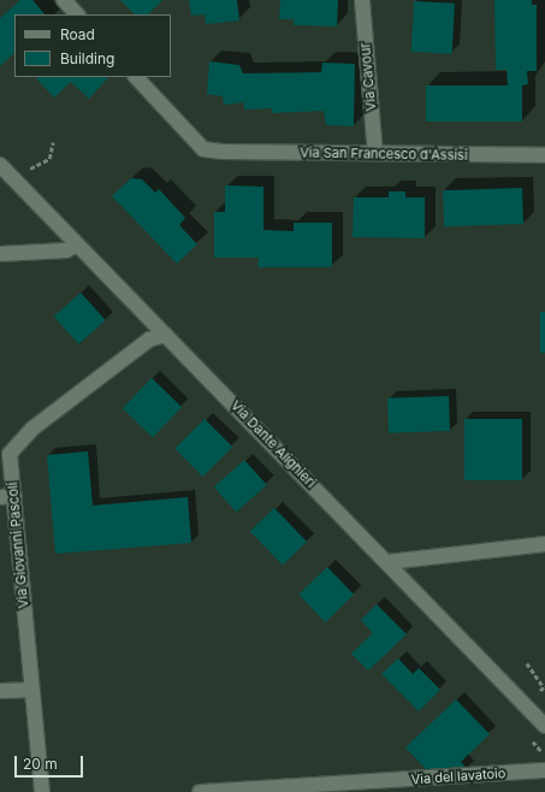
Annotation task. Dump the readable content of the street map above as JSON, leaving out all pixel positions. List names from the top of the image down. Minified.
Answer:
{"streets":{"street":["Via Cavour","Via San Francesco d'Assisi","Via Dante Alighieri","Via Giovanni Pascoli","Via del lavatoio"]},"crossings":[["Via Cavour","Via San Francesco d'Assisi"],["Via Dante Alighieri","Via Giovanni Pascoli"]],"legend":["Road","Building"],"scale_bar":"20 m"}
